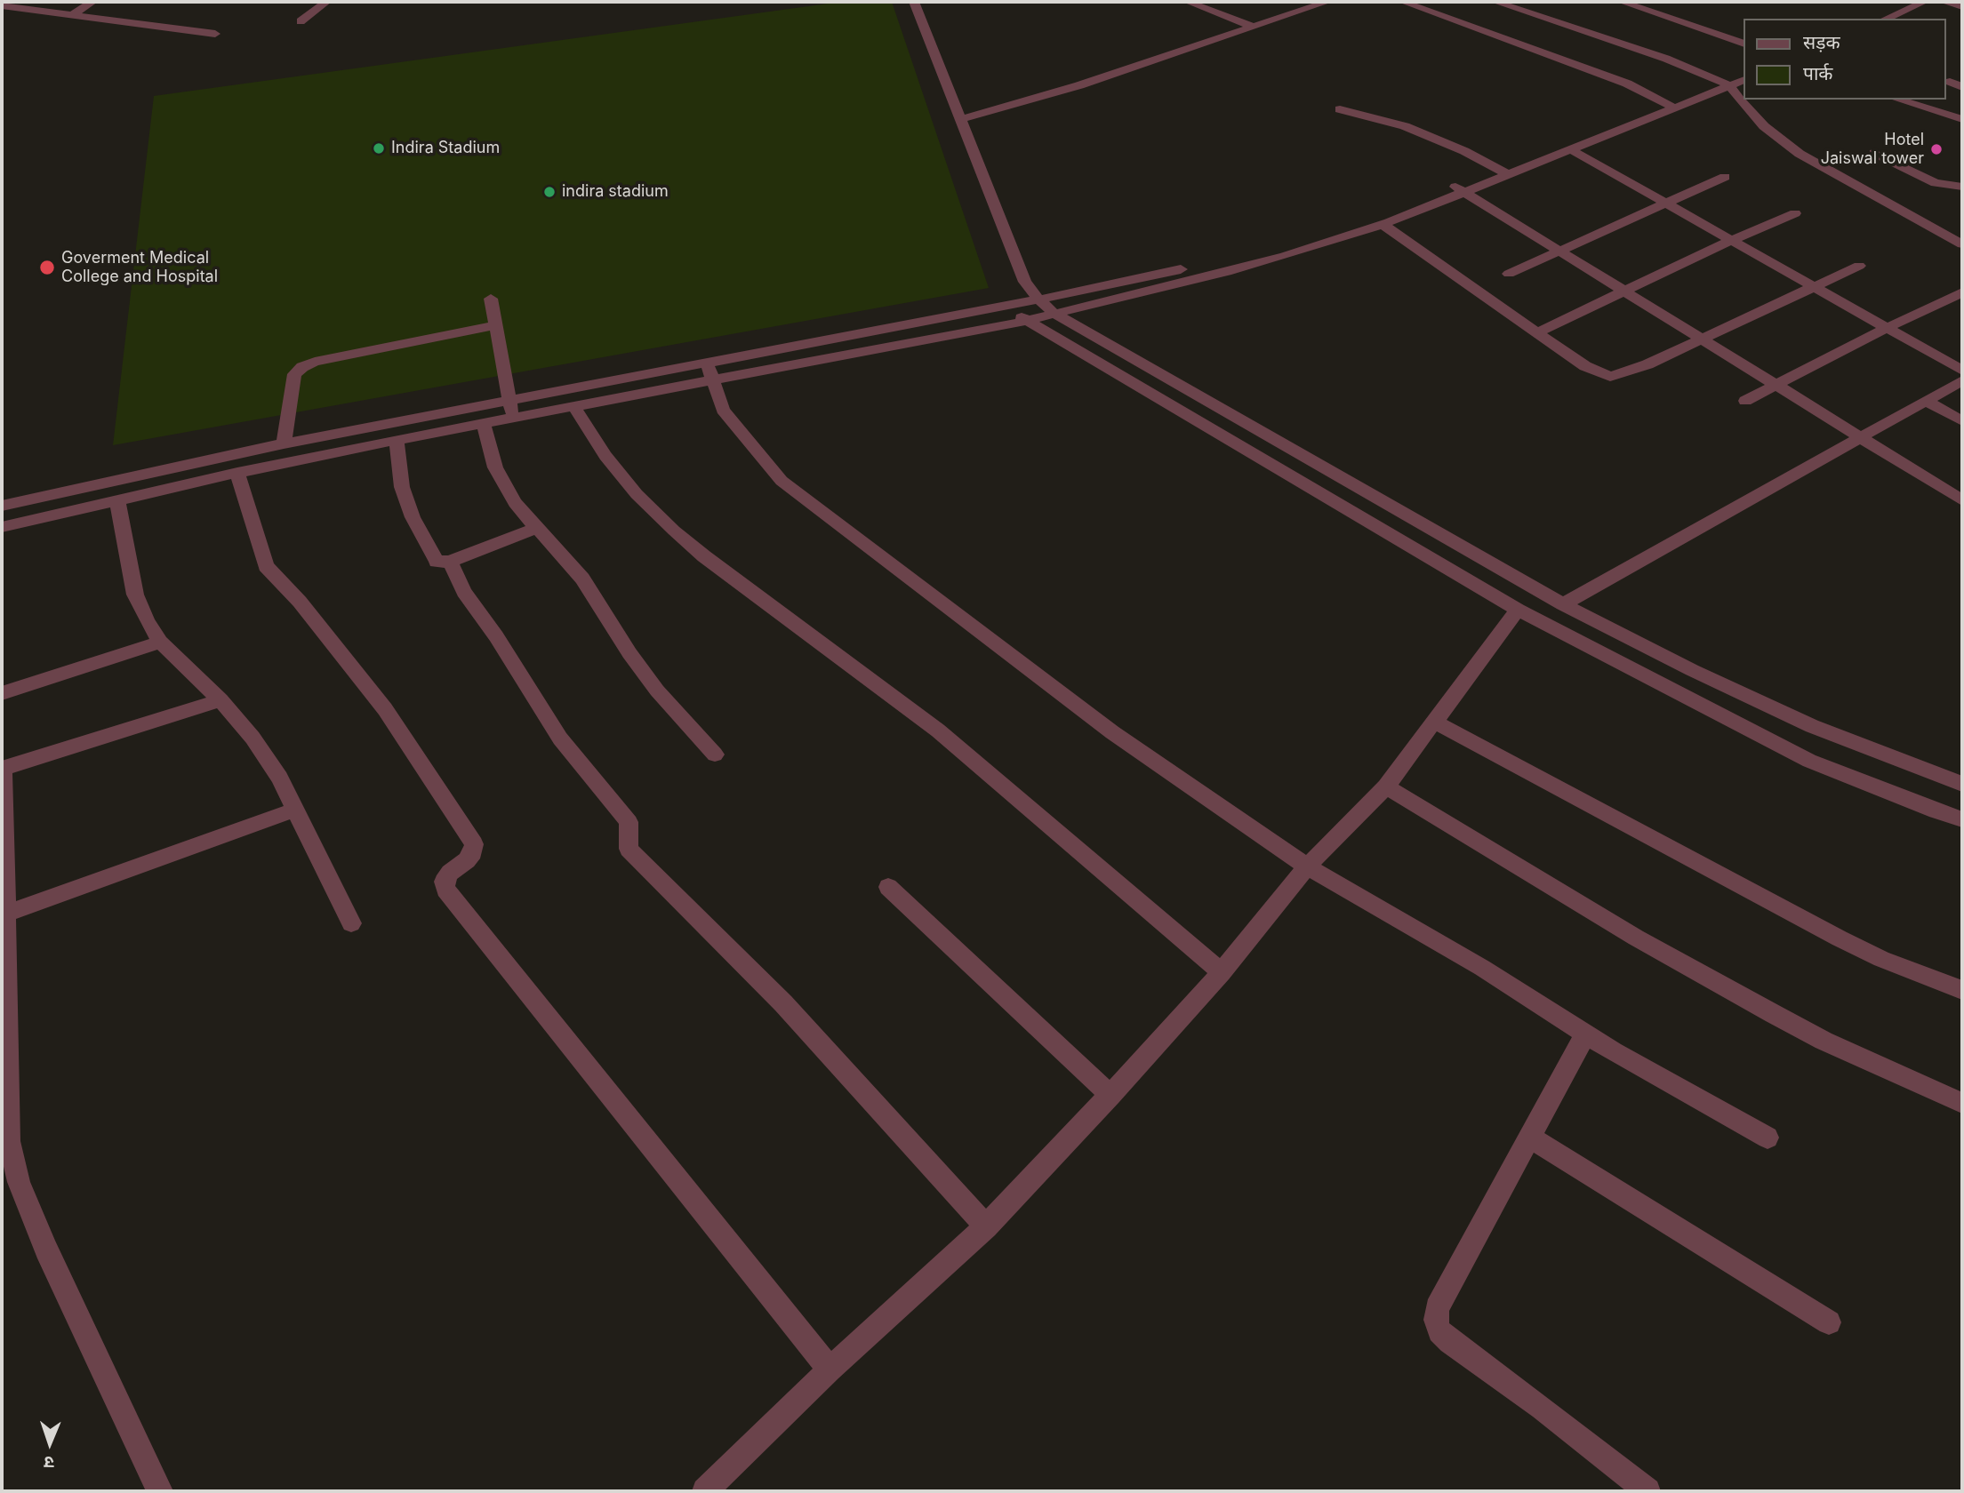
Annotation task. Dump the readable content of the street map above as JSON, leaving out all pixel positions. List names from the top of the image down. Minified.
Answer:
{"places":["Indira Stadium","Hotel Jaiswal tower","indira stadium","Goverment Medical College and Hospital"],"legend":["सड़क","पार्क"],"north":"bottom"}
